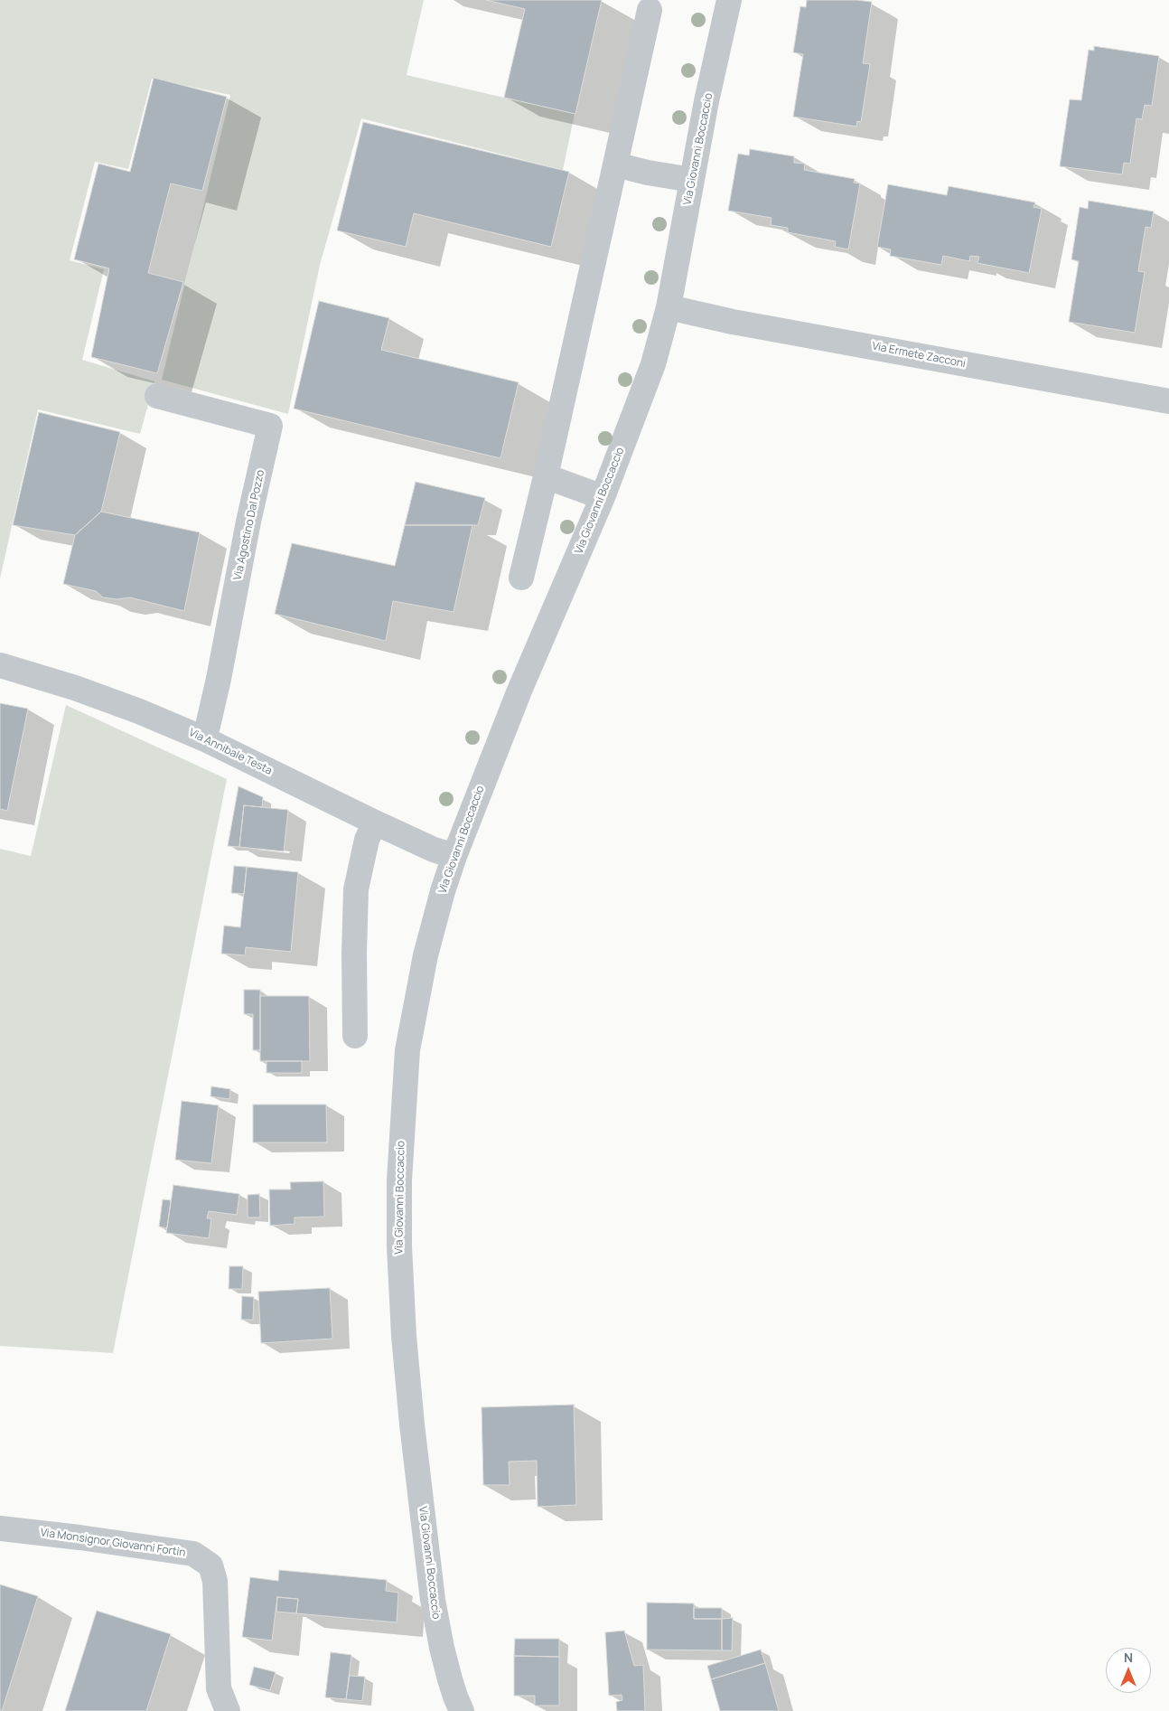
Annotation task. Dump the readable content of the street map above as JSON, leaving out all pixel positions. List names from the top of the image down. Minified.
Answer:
{"streets":{"street":["Via Giovanni Boccaccio","Via Ermete Zacconi","Via Agostino Dal Pozzo","Via Annibale Testa","Via Monsignor Giovanni Fortin"]},"crossings":[["Via Giovanni Boccaccio","Via Ermete Zacconi"],["Via Giovanni Boccaccio","Via Annibale Testa"],["Via Agostino Dal Pozzo","Via Annibale Testa"]],"north":"top"}
